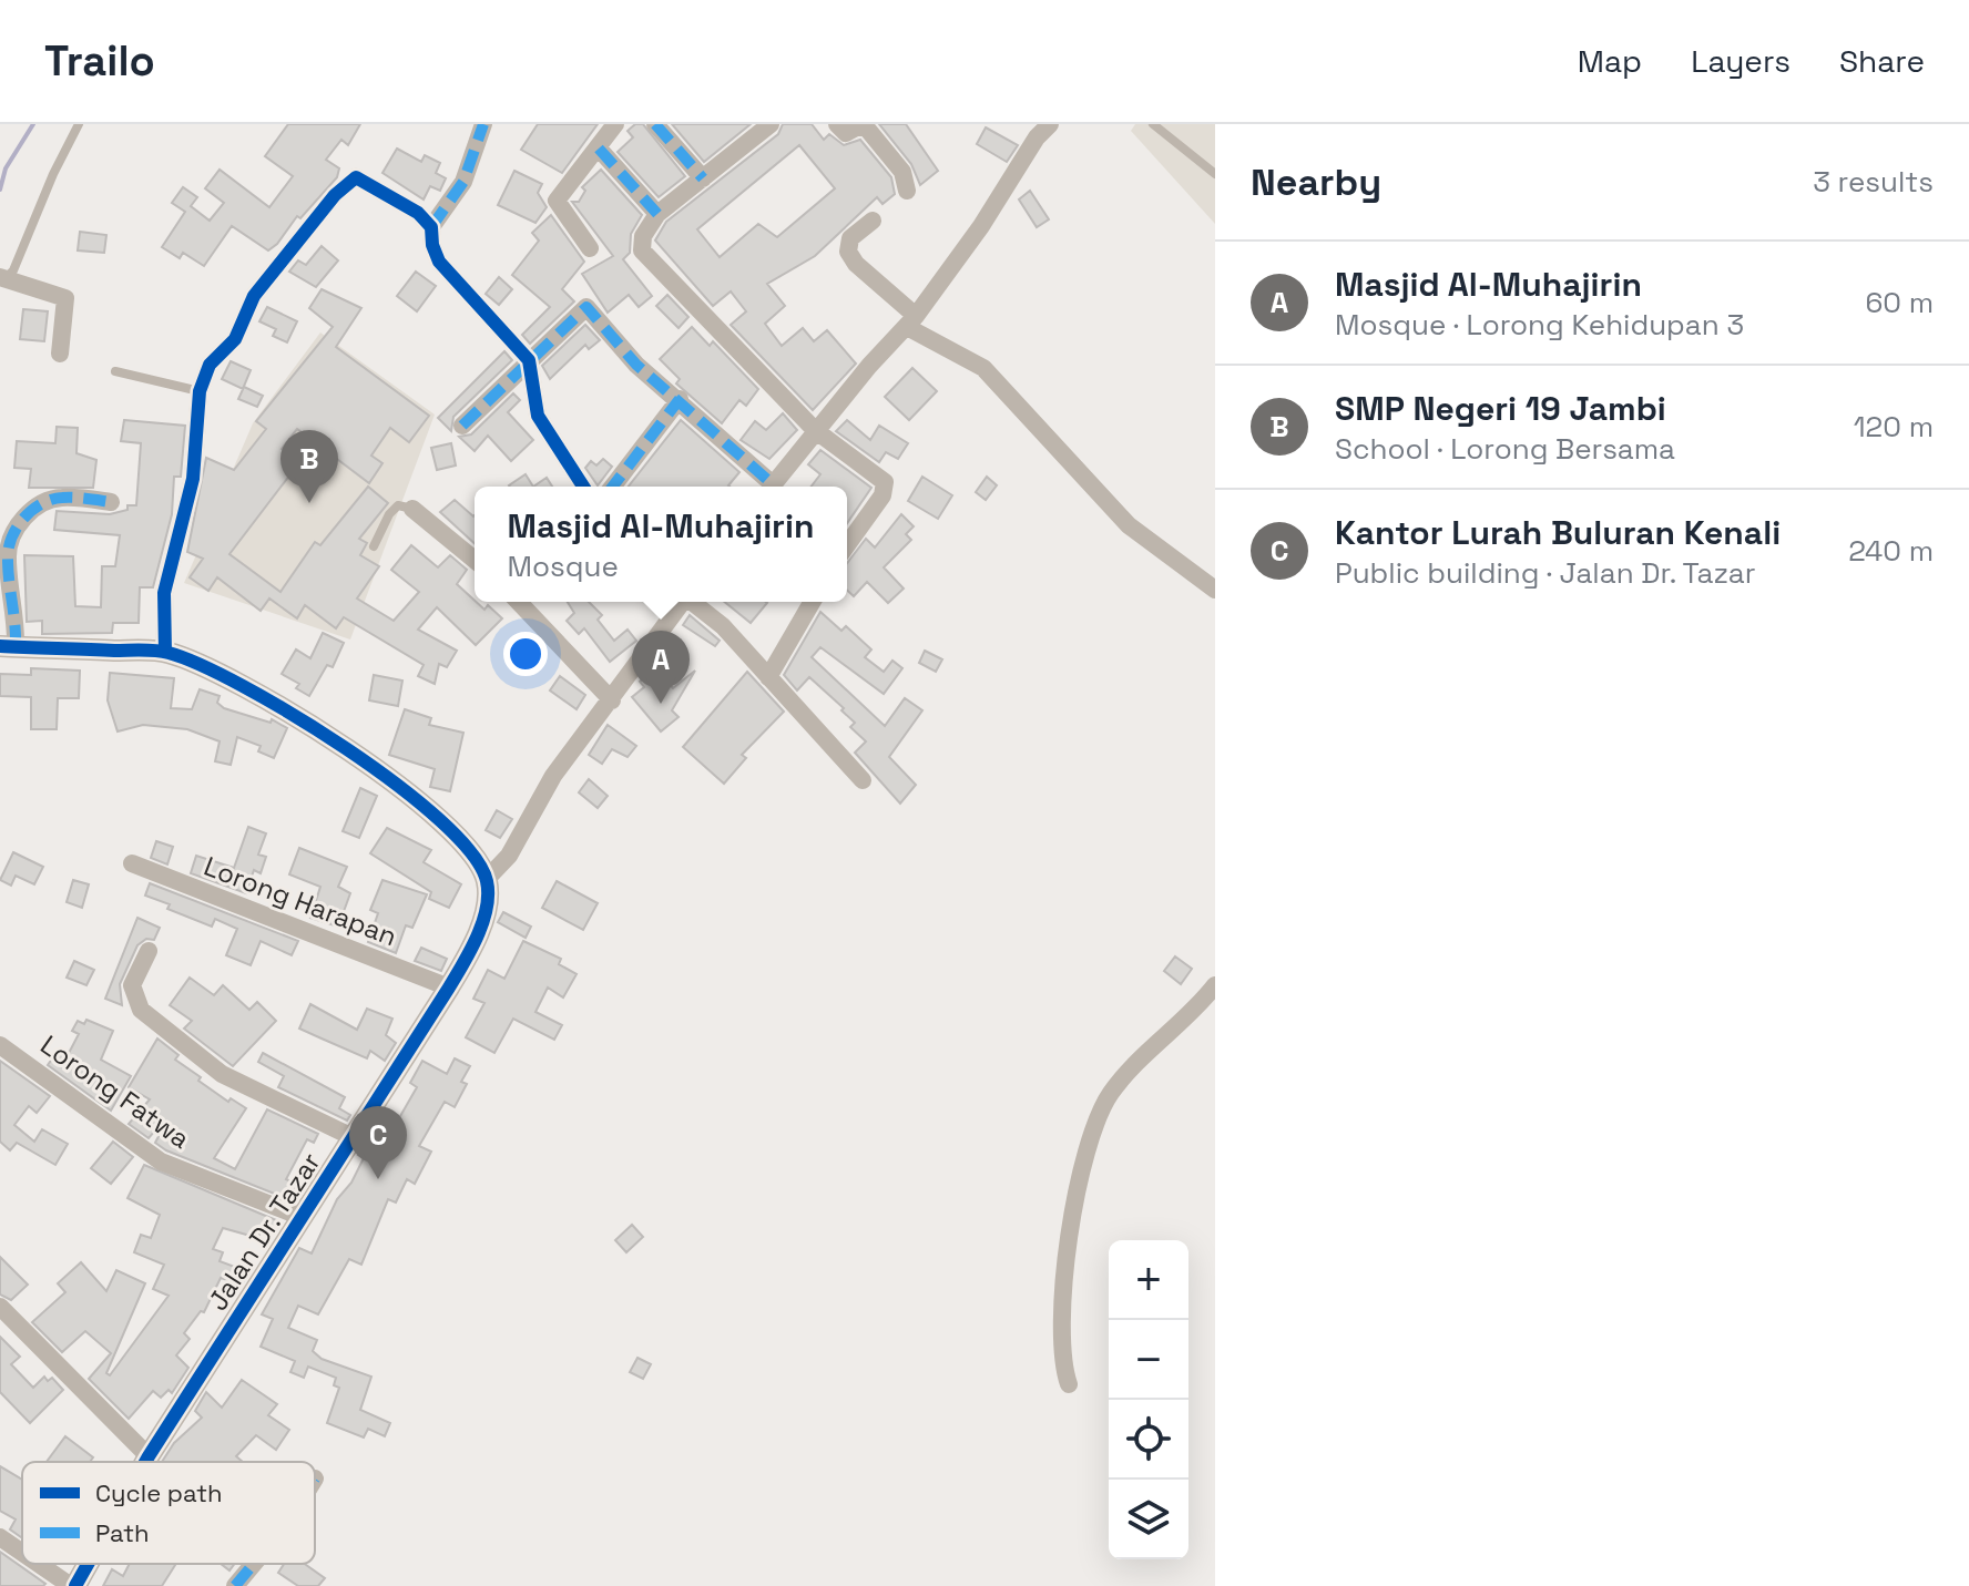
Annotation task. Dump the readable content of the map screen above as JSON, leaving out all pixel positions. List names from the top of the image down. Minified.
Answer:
{"streets":{"street":["Lorong Harapan","Lorong Fatwa","Jalan Dr. Tazar"]},"crossings":[["Lorong Harapan","Jalan Dr. Tazar"],["Lorong Fatwa","Jalan Dr. Tazar"]],"legend":["Cycle path","Path"],"page":{"header":"Trailo","nav":["Map","Layers","Share"],"heading":["Nearby","3 results"],"list":[{"mark":"A","name":"Masjid Al-Muhajirin","note":"Mosque · Lorong Kehidupan 3","value":"60 m"},{"mark":"B","name":"SMP Negeri 19 Jambi","note":"School · Lorong Bersama","value":"120 m"},{"mark":"C","name":"Kantor Lurah Buluran Kenali","note":"Public building · Jalan Dr. Tazar","value":"240 m"}],"pins":["B","A","C"],"popup":["Masjid Al-Muhajirin","Mosque"],"map_buttons":["+","−"]}}
